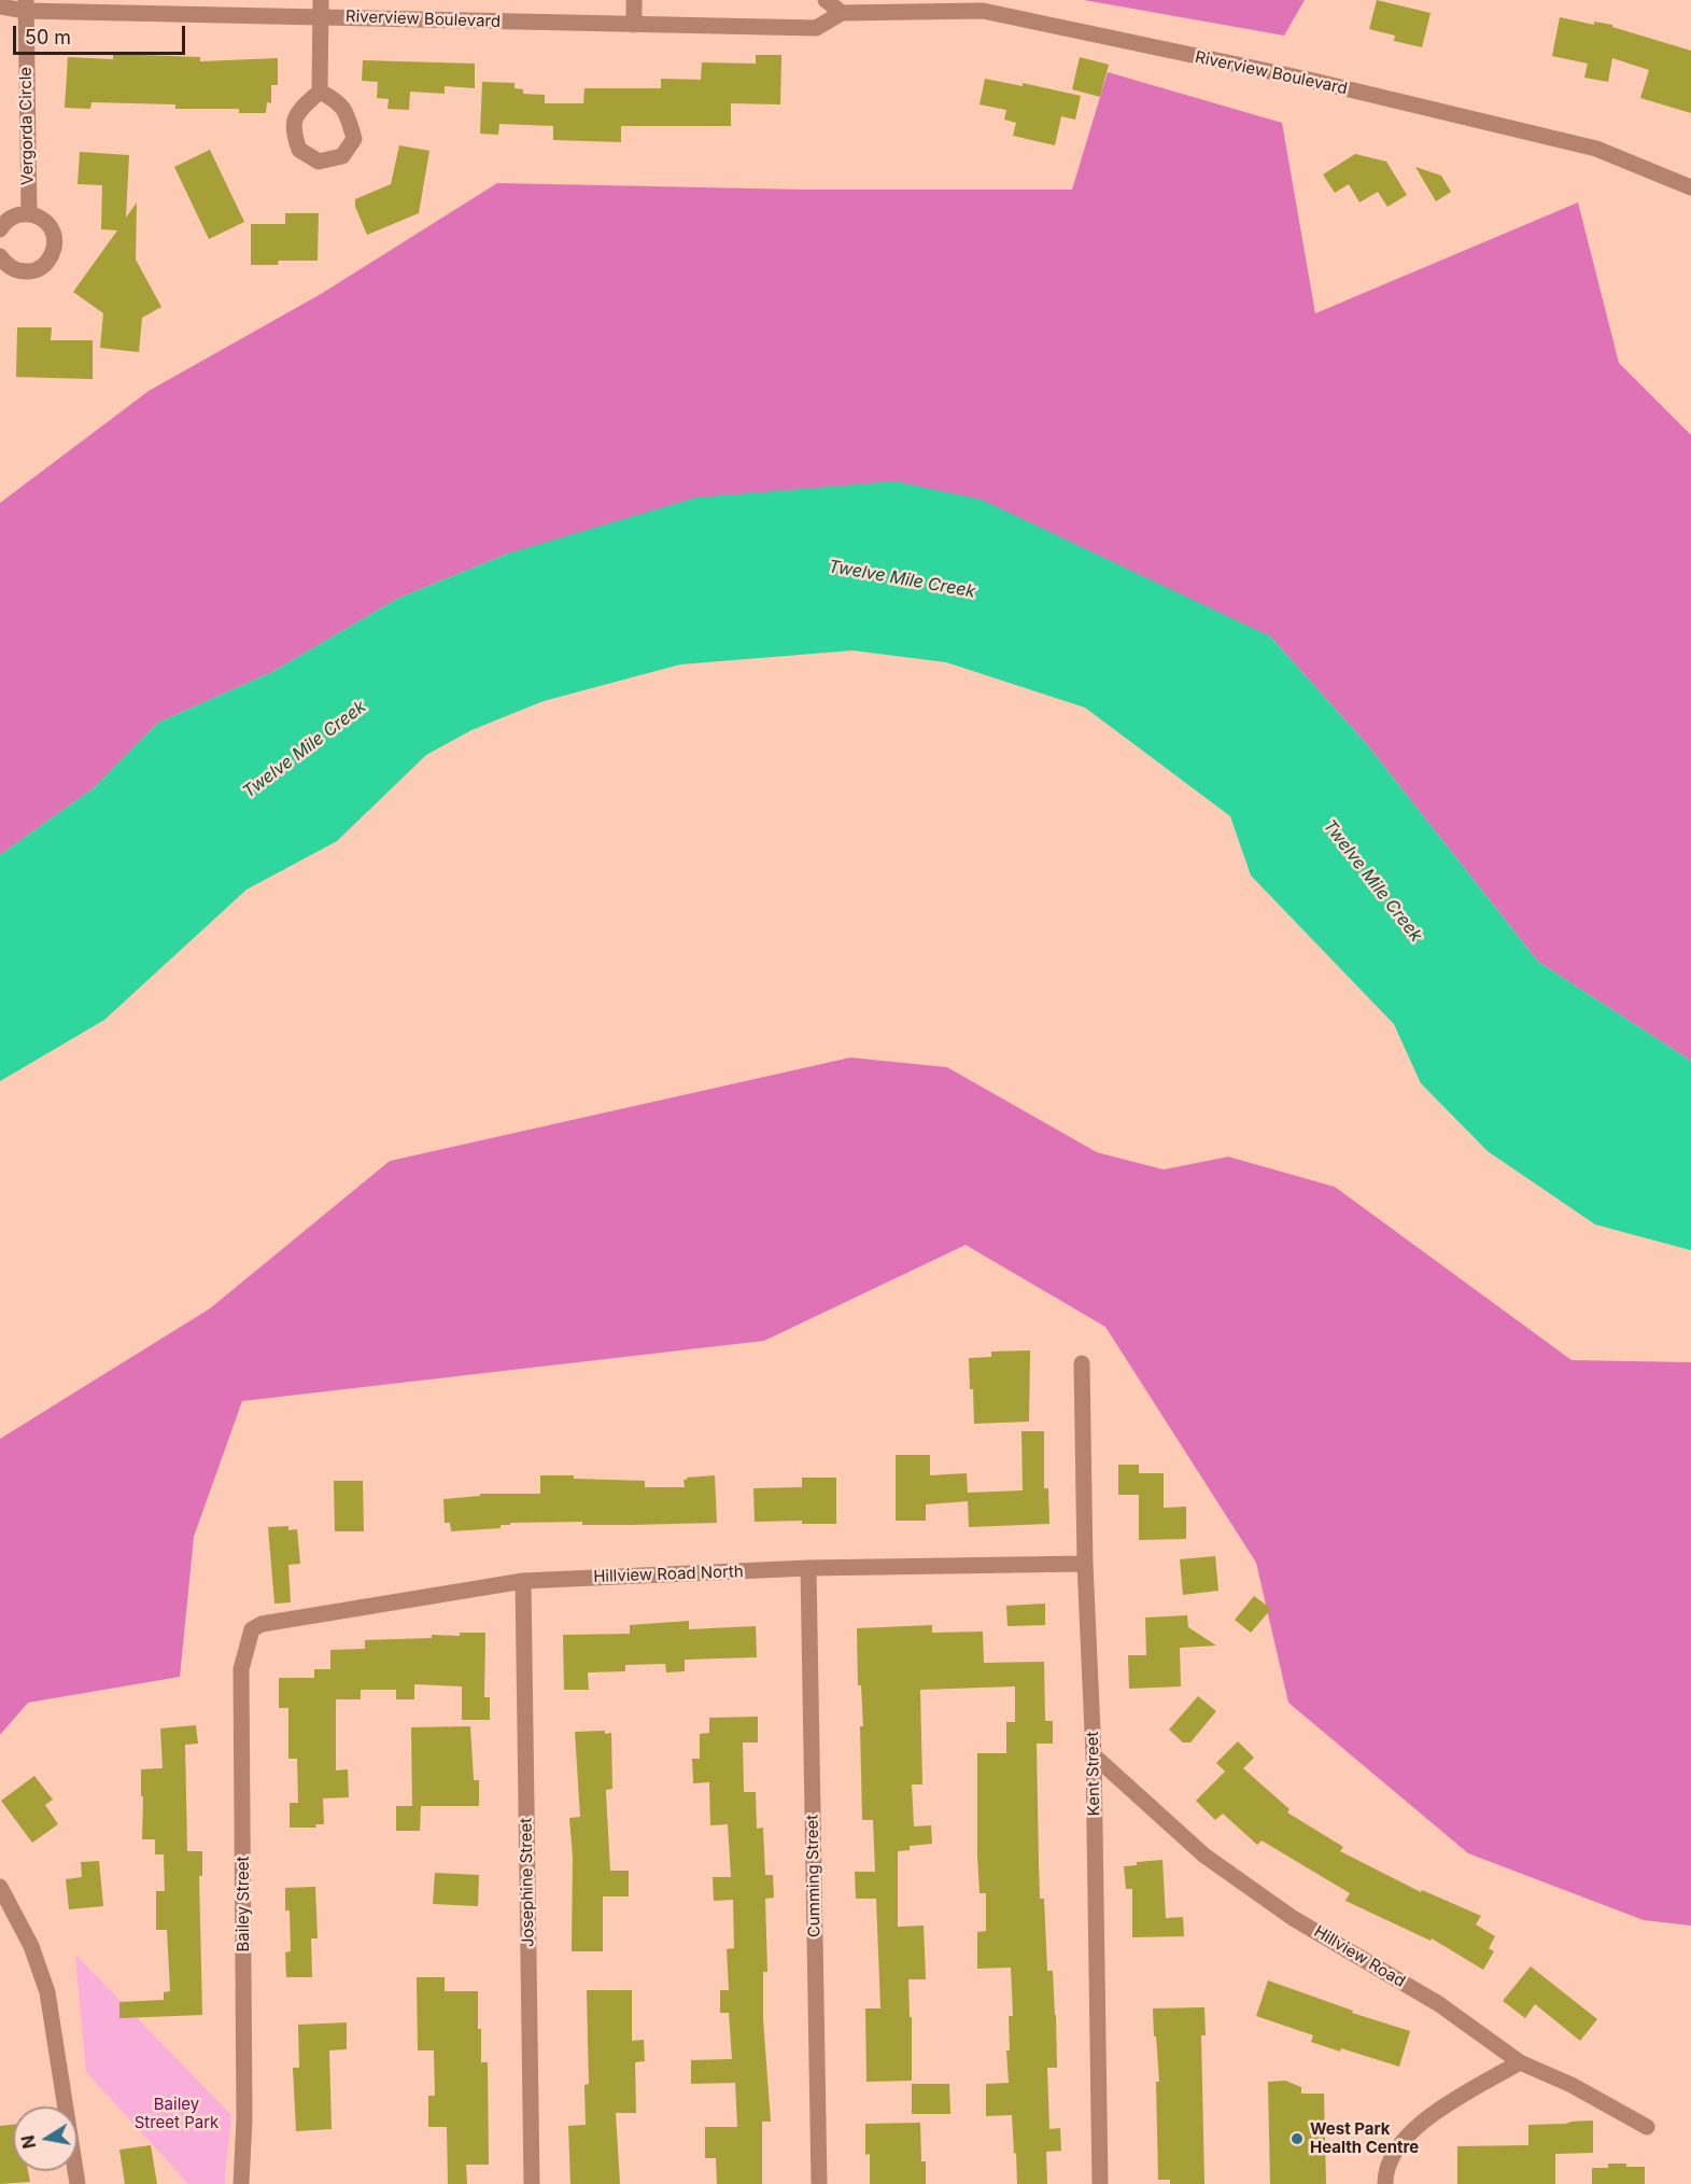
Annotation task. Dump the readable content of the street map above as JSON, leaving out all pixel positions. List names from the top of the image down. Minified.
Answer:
{"streets":{"street":["Riverview Boulevard","Vergorda Circle","Hillview Road North","Kent Street","Cumming Street","Josephine Street","Bailey Street","Hillview Road"]},"crossings":[["Riverview Boulevard","Vergorda Circle"],["Hillview Road North","Kent Street"],["Hillview Road North","Cumming Street"],["Hillview Road North","Josephine Street"],["Hillview Road North","Bailey Street"],["Kent Street","Hillview Road"]],"water":["Twelve Mile Creek"],"parks":["Bailey Street Park"],"places":["West Park Health Centre"],"scale_bar":"50 m","north":"left"}
